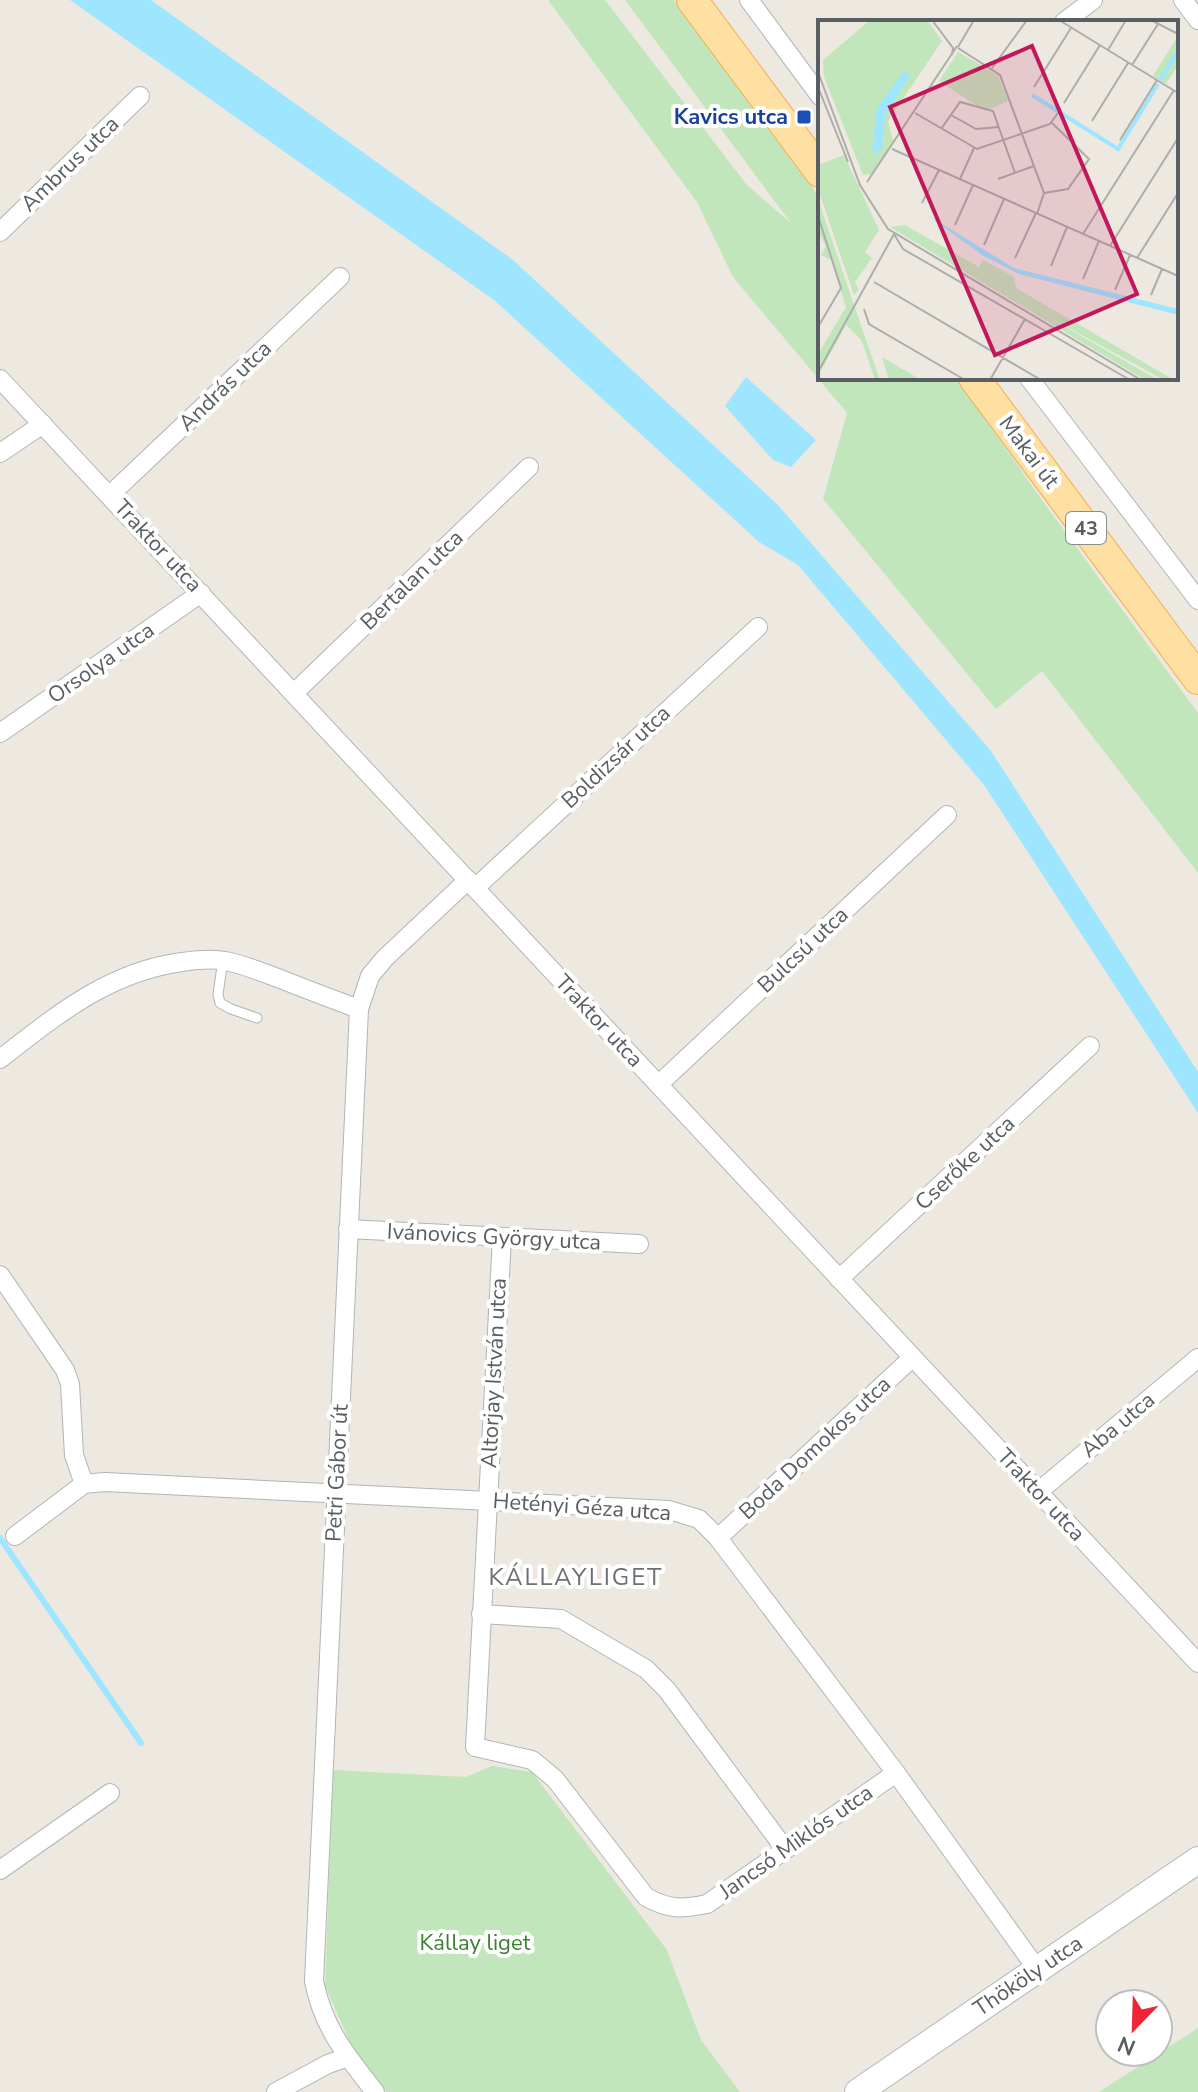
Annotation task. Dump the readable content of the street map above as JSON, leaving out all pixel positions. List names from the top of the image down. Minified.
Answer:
{"streets":{"main road":["Makai út","43"],"street":["Ambrus utca","András utca","Traktor utca","Bertalan utca","Orsolya utca","Boldizsár utca","Bulcsú utca","Cserőke utca","Ivánovics György utca","Altorjay István utca","Aba utca","Boda Domokos utca","Petri Gábor út","Hetényi Géza utca","Jancsó Miklós utca","Thököly utca"]},"crossings":[["András utca","Traktor utca"],["Traktor utca","Bertalan utca"],["Traktor utca","Orsolya utca"],["Traktor utca","Boldizsár utca"],["Traktor utca","Bulcsú utca"],["Traktor utca","Cserőke utca"],["Traktor utca","Aba utca"],["Traktor utca","Boda Domokos utca"],["Traktor utca","Petri Gábor út"],["Boldizsár utca","Petri Gábor út"],["Ivánovics György utca","Altorjay István utca"],["Ivánovics György utca","Petri Gábor út"],["Altorjay István utca","Hetényi Géza utca"],["Altorjay István utca","Jancsó Miklós utca"],["Boda Domokos utca","Hetényi Géza utca"],["Petri Gábor út","Hetényi Géza utca"],["Hetényi Géza utca","Jancsó Miklós utca"],["Hetényi Géza utca","Thököly utca"]],"districts":["KÁLLAYLIGET"],"parks":["Kállay liget"],"places":{"transit":["Kavics utca"]},"north":"bottom left"}
